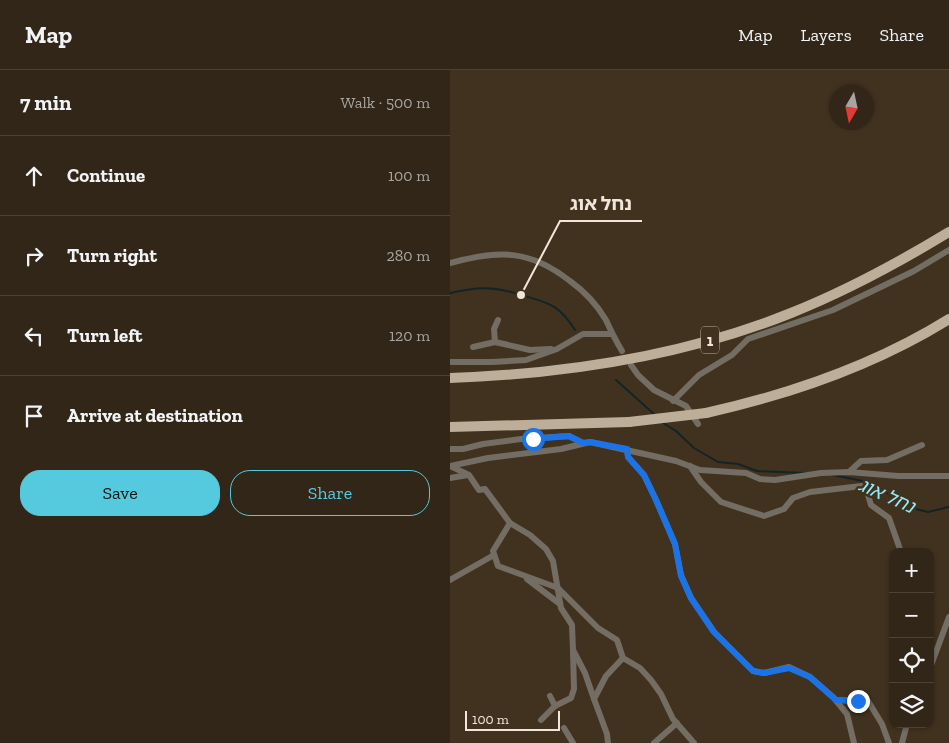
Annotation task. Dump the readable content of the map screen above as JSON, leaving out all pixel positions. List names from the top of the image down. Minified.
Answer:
{"streets":{"highway":["1"]},"water":["נחל אוג"],"places":["נחל אוג"],"scale_bar":"100 m","north":"bottom","page":{"header":"Map","nav":["Map","Layers","Share"],"heading":["7 min","Walk · 500 m"],"list":[["Continue","100 m"],["Turn right","280 m"],["Turn left","120 m"],"Arrive at destination"],"buttons":["Save","Share"],"map_buttons":["+","−"],"scale":"100 m"}}
